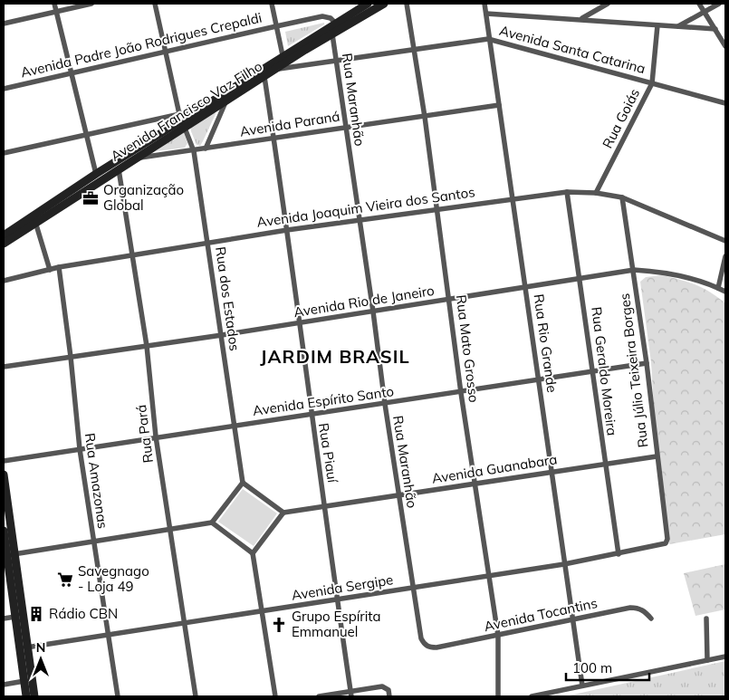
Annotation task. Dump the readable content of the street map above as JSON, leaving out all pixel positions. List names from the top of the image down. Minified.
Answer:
{"streets":{"main road":["Avenida Francisco Vaz Filho"],"street":["Avenida Padre João Rodrigues Crepaldi","Avenida Santa Catarina","Rua Maranhão","Rua Goiás","Avenida Paraná","Avenida Joaquim Vieira dos Santos","Rua dos Estados","Avenida Rio de Janeiro","Rua Rio Grande","Rua Mato Grosso","Rua Júlio Teixeira Borges","Rua Geraldo Moreira","Avenida Espírito Santo","Rua Pará","Rua Piauí","Avenida Guanabara","Rua Amazonas","Avenida Sergipe","Avenida Tocantins"]},"crossings":[["Avenida Padre João Rodrigues Crepaldi","Avenida Francisco Vaz Filho"],["Avenida Padre João Rodrigues Crepaldi","Rua dos Estados"],["Avenida Santa Catarina","Rua Maranhão"],["Avenida Santa Catarina","Avenida Francisco Vaz Filho"],["Avenida Santa Catarina","Rua Goiás"],["Avenida Santa Catarina","Rua Rio Grande"],["Avenida Santa Catarina","Rua Mato Grosso"],["Rua Maranhão","Avenida Francisco Vaz Filho"],["Rua Maranhão","Avenida Paraná"],["Rua Maranhão","Avenida Joaquim Vieira dos Santos"],["Rua Maranhão","Avenida Rio de Janeiro"],["Rua Maranhão","Avenida Espírito Santo"],["Rua Maranhão","Avenida Guanabara"],["Rua Maranhão","Avenida Sergipe"],["Rua Maranhão","Avenida Tocantins"],["Avenida Francisco Vaz Filho","Avenida Paraná"],["Avenida Francisco Vaz Filho","Rua dos Estados"],["Avenida Francisco Vaz Filho","Rua Pará"],["Avenida Francisco Vaz Filho","Rua Piauí"],["Rua Goiás","Avenida Joaquim Vieira dos Santos"],["Avenida Paraná","Rua dos Estados"],["Avenida Paraná","Rua Rio Grande"],["Avenida Paraná","Rua Mato Grosso"],["Avenida Paraná","Rua Piauí"],["Avenida Joaquim Vieira dos Santos","Rua dos Estados"],["Avenida Joaquim Vieira dos Santos","Rua Rio Grande"],["Avenida Joaquim Vieira dos Santos","Rua Mato Grosso"],["Avenida Joaquim Vieira dos Santos","Rua Júlio Teixeira Borges"],["Avenida Joaquim Vieira dos Santos","Rua Geraldo Moreira"],["Avenida Joaquim Vieira dos Santos","Rua Pará"],["Avenida Joaquim Vieira dos Santos","Rua Piauí"],["Avenida Joaquim Vieira dos Santos","Rua Amazonas"],["Rua dos Estados","Avenida Rio de Janeiro"],["Rua dos Estados","Avenida Espírito Santo"],["Avenida Rio de Janeiro","Rua Rio Grande"],["Avenida Rio de Janeiro","Rua Mato Grosso"],["Avenida Rio de Janeiro","Rua Júlio Teixeira Borges"],["Avenida Rio de Janeiro","Rua Geraldo Moreira"],["Avenida Rio de Janeiro","Rua Pará"],["Avenida Rio de Janeiro","Rua Piauí"],["Avenida Rio de Janeiro","Rua Amazonas"],["Rua Rio Grande","Avenida Espírito Santo"],["Rua Rio Grande","Avenida Guanabara"],["Rua Rio Grande","Avenida Sergipe"],["Rua Rio Grande","Avenida Tocantins"],["Rua Mato Grosso","Avenida Espírito Santo"],["Rua Mato Grosso","Avenida Guanabara"],["Rua Mato Grosso","Avenida Sergipe"],["Rua Mato Grosso","Avenida Tocantins"],["Rua Júlio Teixeira Borges","Avenida Espírito Santo"],["Rua Júlio Teixeira Borges","Avenida Guanabara"],["Rua Júlio Teixeira Borges","Avenida Sergipe"],["Rua Geraldo Moreira","Avenida Espírito Santo"],["Rua Geraldo Moreira","Avenida Guanabara"],["Rua Geraldo Moreira","Avenida Sergipe"],["Avenida Espírito Santo","Rua Pará"],["Avenida Espírito Santo","Rua Piauí"],["Avenida Espírito Santo","Rua Amazonas"],["Rua Pará","Avenida Sergipe"],["Rua Piauí","Avenida Guanabara"],["Rua Piauí","Avenida Sergipe"],["Rua Amazonas","Avenida Sergipe"]],"districts":["JARDIM BRASIL"],"places":{"office":["Organização Global"],"supermarket":["Savegnago - Loja 49"],"building":["Rádio CBN"],"church":["Grupo Espírita Emmanuel"]},"scale_bar":"100 m","north":"top"}
